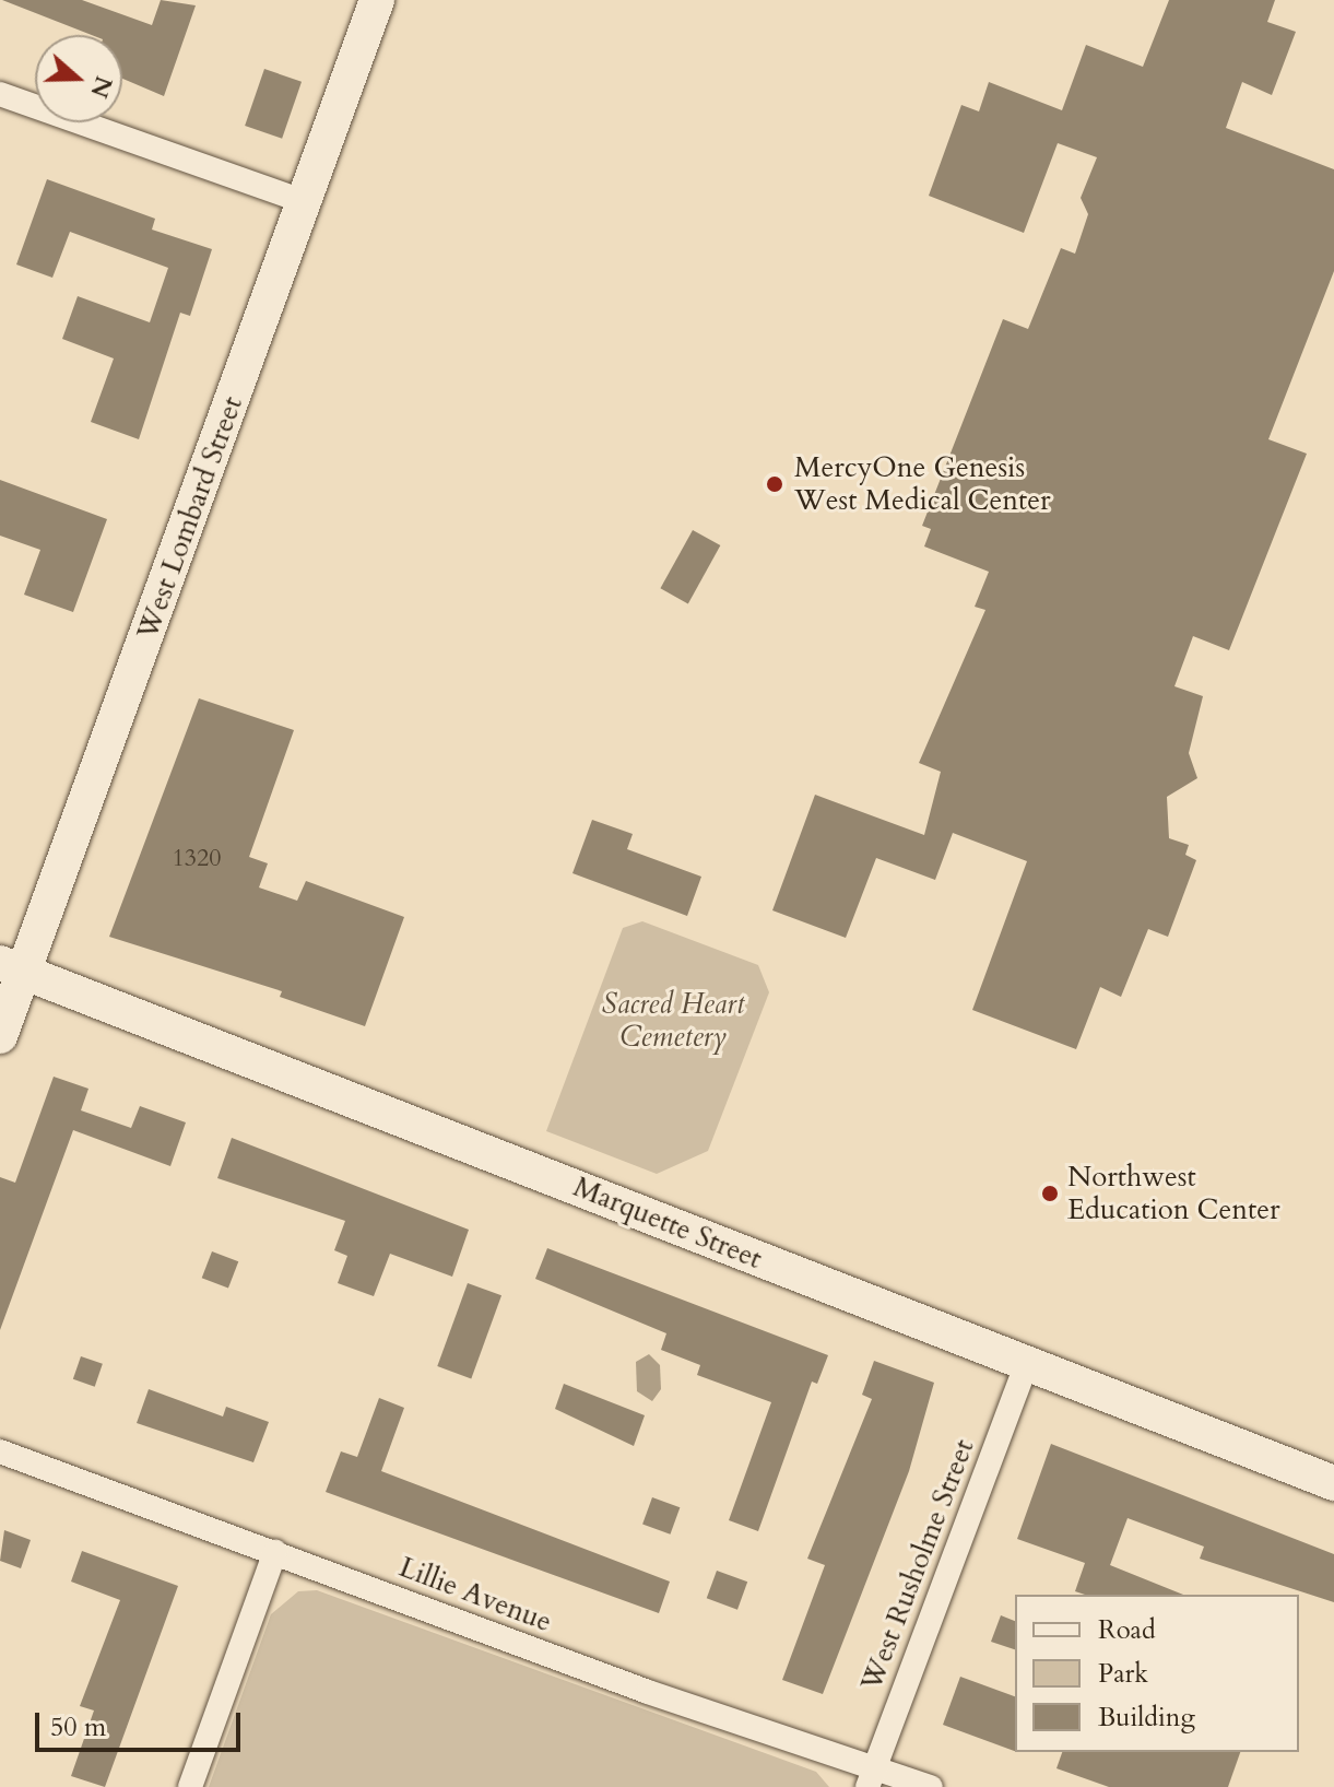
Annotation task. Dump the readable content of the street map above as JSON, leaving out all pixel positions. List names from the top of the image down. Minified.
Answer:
{"streets":{"street":["West Lombard Street","Marquette Street","West Rusholme Street","Lillie Avenue"]},"crossings":[["West Lombard Street","Marquette Street"],["Marquette Street","West Rusholme Street"],["West Rusholme Street","Lillie Avenue"]],"parks":["Sacred Heart Cemetery"],"places":["MercyOne Genesis West Medical Center","Northwest Education Center"],"house_numbers":["1320"],"legend":["Road","Park","Building"],"scale_bar":"50 m","north":"right"}
